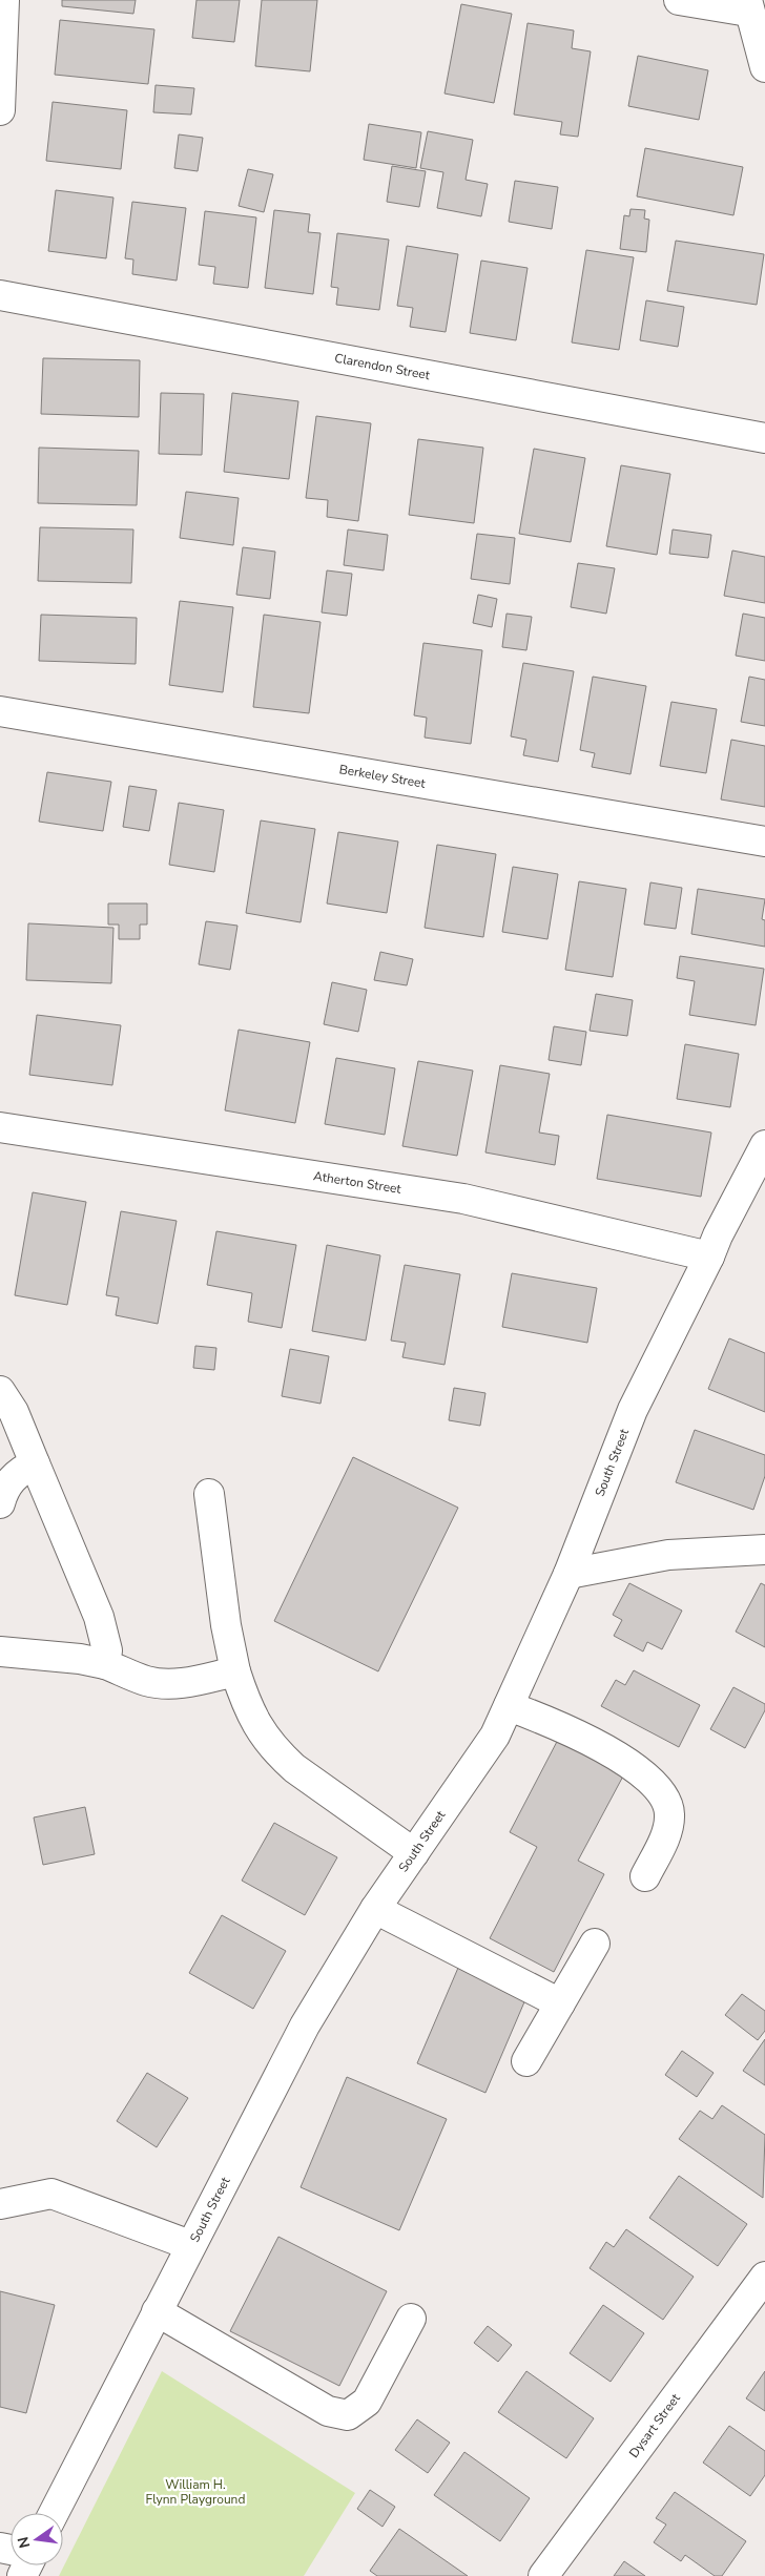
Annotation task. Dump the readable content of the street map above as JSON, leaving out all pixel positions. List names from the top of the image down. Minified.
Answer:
{"streets":{"street":["Clarendon Street","Berkeley Street","Atherton Street","South Street","Dysart Street"]},"crossings":[["Atherton Street","South Street"]],"parks":["William H. Flynn Playground"],"north":"left"}
